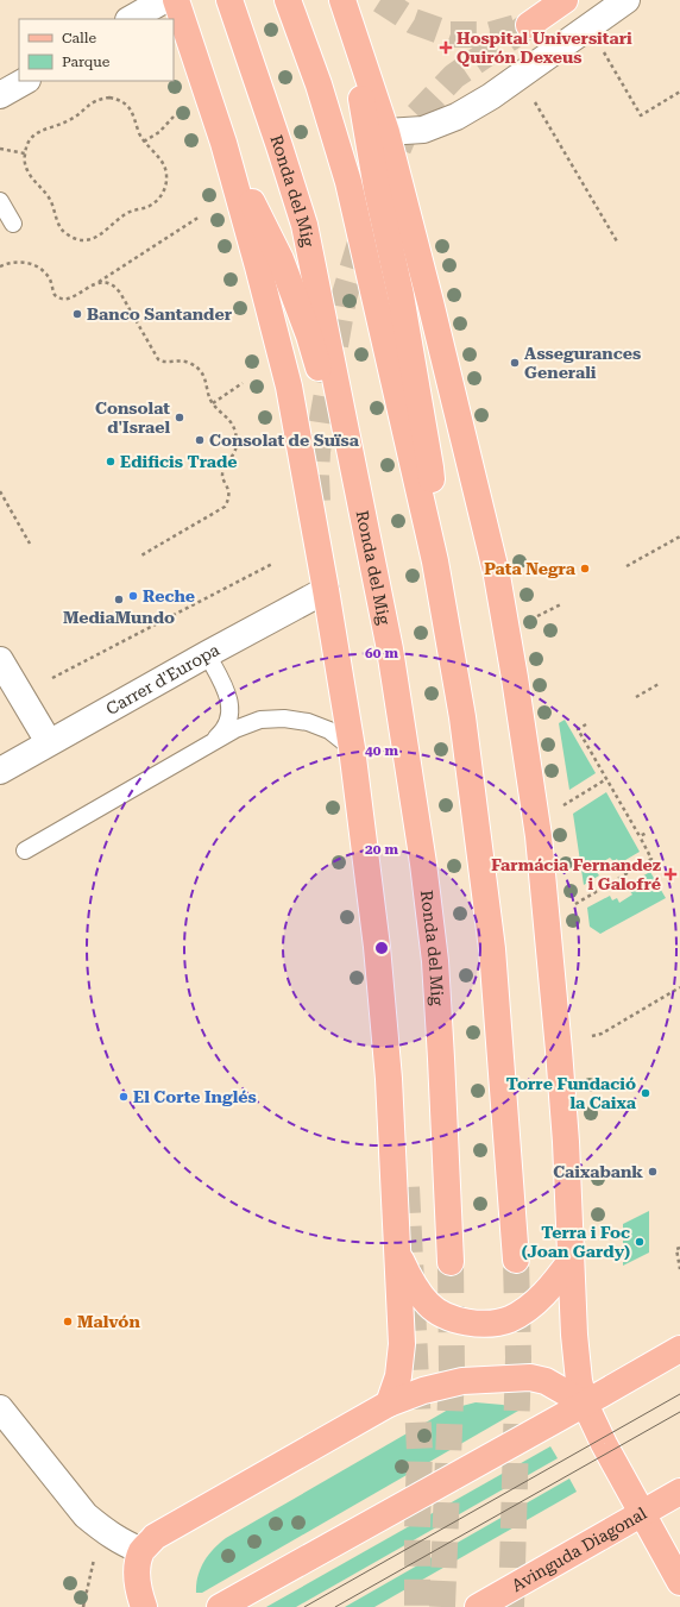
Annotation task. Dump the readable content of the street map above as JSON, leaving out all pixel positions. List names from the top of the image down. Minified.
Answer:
{"streets":{"main road":["Ronda del Mig","Avinguda Diagonal"],"street":["Carrer d'Europa"]},"places":{"health":["Hospital Universitari Quirón Dexeus","Farmácia Fernandez i Galofré"],"other":["Banco Santander","Assegurances Generali","Consolat d'Israel","Consolat de Suïsa","Edificis Trade","Pata Negra","Reche","MediaMundo","Torre Fundació la Caixa","El Corte Inglés","Caixabank","Terra i Foc (Joan Gardy)","Malvón"]},"legend":["Calle","Parque"],"rings":["60 m","40 m","20 m"]}
